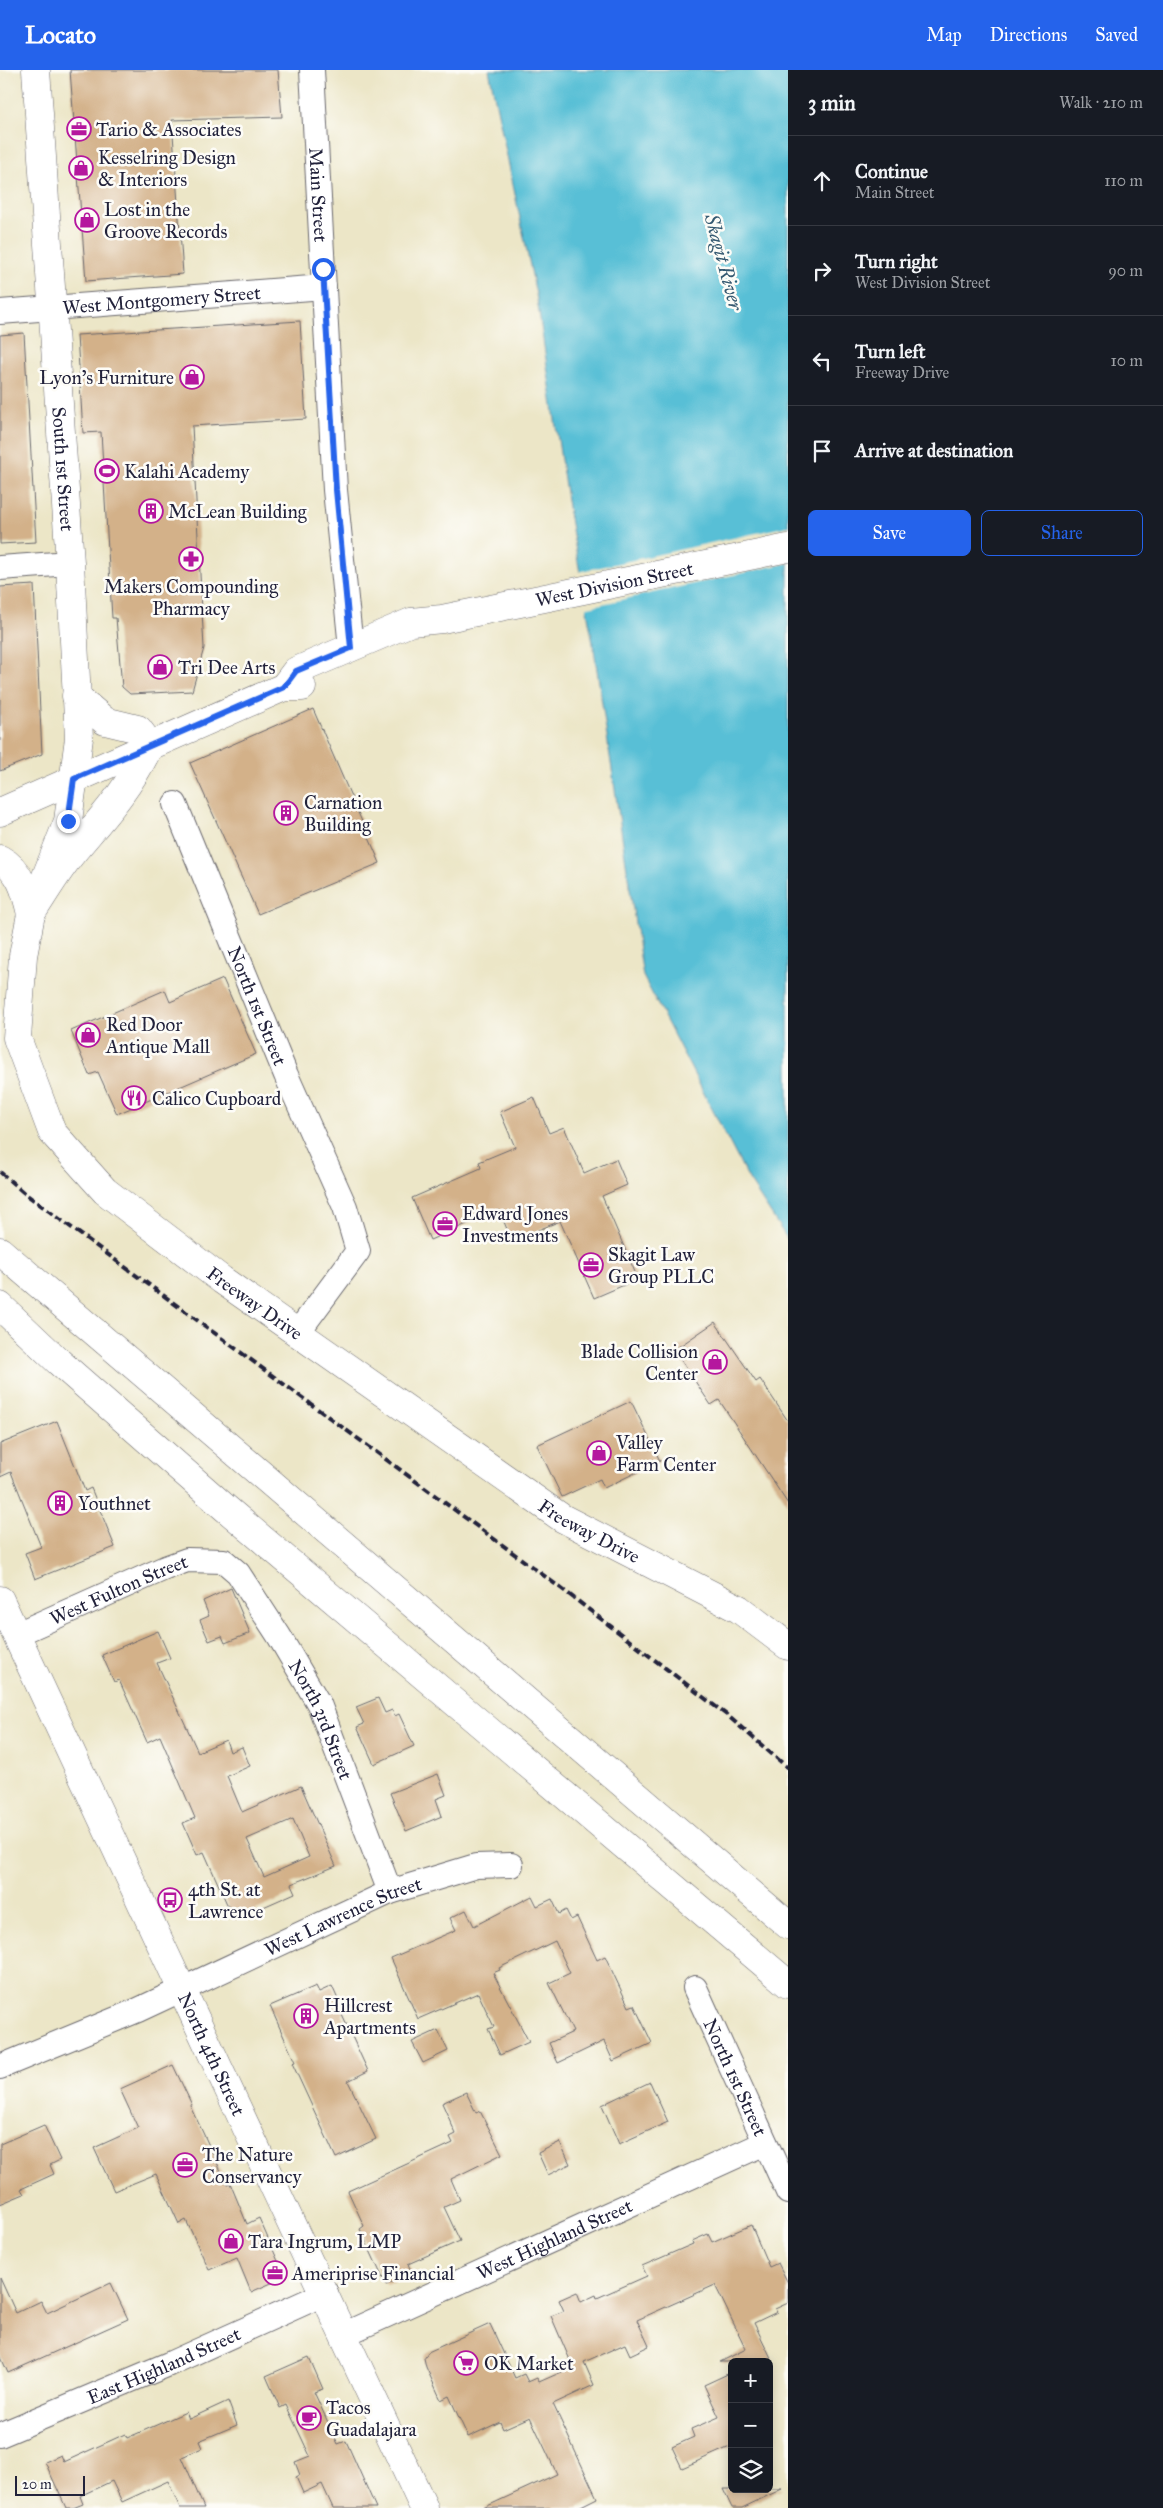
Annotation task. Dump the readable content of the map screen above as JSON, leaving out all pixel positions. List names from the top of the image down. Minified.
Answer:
{"streets":{"main road":["South 1st Street","West Division Street","Freeway Drive","North 4th Street"],"street":["Main Street","West Montgomery Street","North 1st Street","West Fulton Street","North 3rd Street","West Lawrence Street","West Highland Street","East Highland Street"]},"crossings":[["Main Street","West Montgomery Street"],["Main Street","West Division Street"],["West Montgomery Street","South 1st Street"],["South 1st Street","West Division Street"],["South 1st Street","Freeway Drive"],["West Division Street","Freeway Drive"],["North 1st Street","Freeway Drive"],["North 1st Street","West Highland Street"],["West Fulton Street","North 3rd Street"],["West Fulton Street","North 4th Street"],["North 3rd Street","West Lawrence Street"],["West Lawrence Street","North 4th Street"],["North 4th Street","West Highland Street"],["North 4th Street","East Highland Street"]],"water":["Skagit River"],"places":{"office":["Tario & Associates","Edward Jones Investments","Skagit Law Group PLLC","The Nature Conservancy","Ameriprise Financial"],"shop":["Kesselring Design & Interiors","Lost in the Groove Records","Lyon's Furniture","Tri Dee Arts","Red Door Antique Mall","Blade Collision Center","Valley Farm Center","Tara Ingrum, LMP"],"sports":["Kalahi Academy"],"building":["McLean Building","Carnation Building","Youthnet","Hillcrest Apartments"],"pharmacy":["Makers Compounding Pharmacy"],"restaurant":["Calico Cupboard"],"bus stop":["4th St. at Lawrence"],"supermarket":["OK Market"],"cafe":["Tacos Guadalajara"]},"scale_bar":"20 m","page":{"header":"Locato","nav":["Map","Directions","Saved"],"heading":["3 min","Walk · 210 m"],"list":[["Continue","Main Street","110 m"],["Turn right","West Division Street","90 m"],["Turn left","Freeway Drive","10 m"],"Arrive at destination"],"buttons":["Save","Share"],"map_buttons":["+","−"],"scale":"20 m"}}
